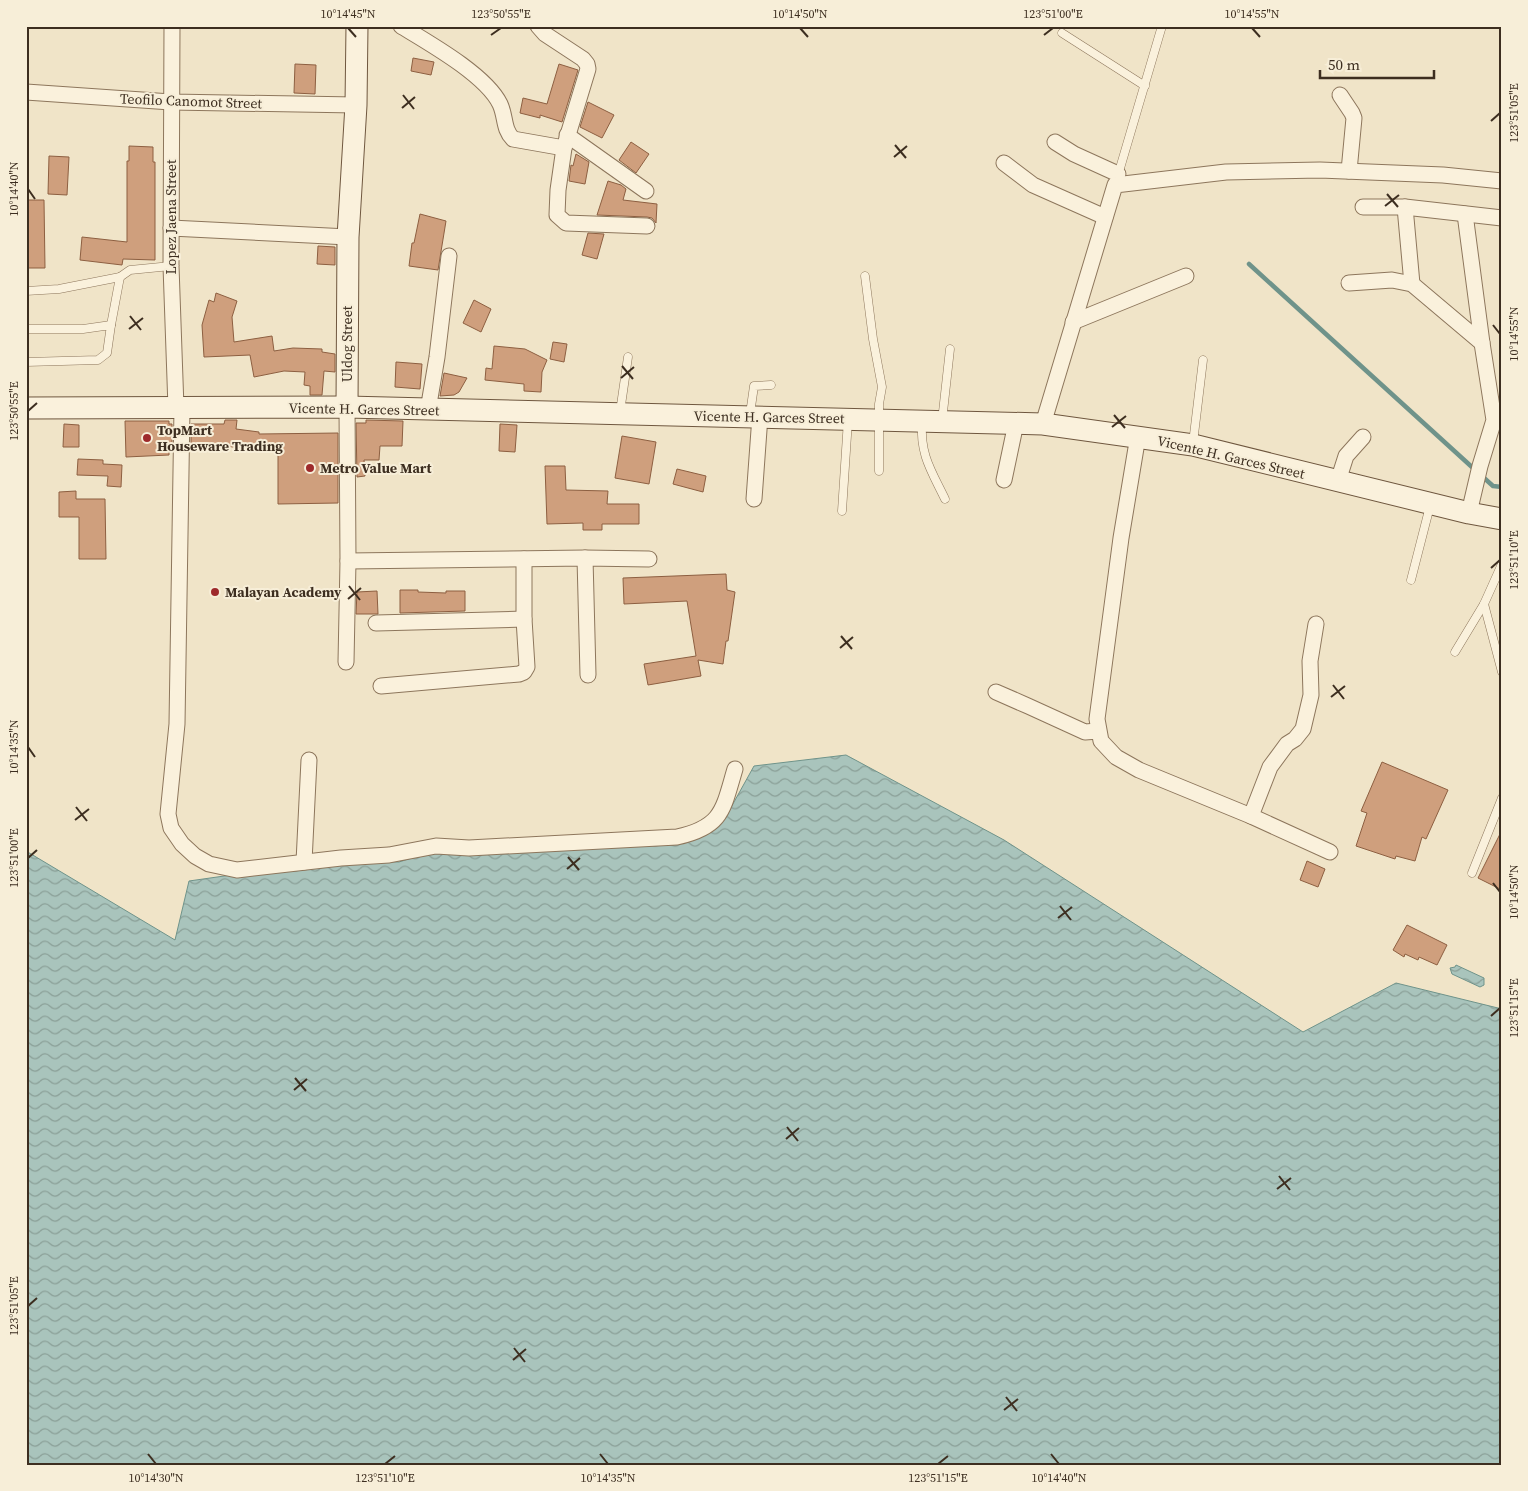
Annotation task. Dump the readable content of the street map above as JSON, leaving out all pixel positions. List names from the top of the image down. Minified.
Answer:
{"streets":{"street":["Teofilo Canomot Street","Lopez Jaena Street","Uldog Street","Vicente H. Garces Street"]},"crossings":[["Teofilo Canomot Street","Lopez Jaena Street"],["Teofilo Canomot Street","Uldog Street"],["Lopez Jaena Street","Vicente H. Garces Street"],["Uldog Street","Vicente H. Garces Street"]],"places":["TopMart Houseware Trading","Metro Value Mart","Malayan Academy"],"scale_bar":"50 m","coordinates":["10°14'45\"N","123°50'55\"E","10°14'50\"N","123°51'00\"E","10°14'55\"N","123°51'05\"E","10°14'40\"N","123°51'10\"E","10°14'35\"N","123°51'15\"E","10°14'30\"N"]}
